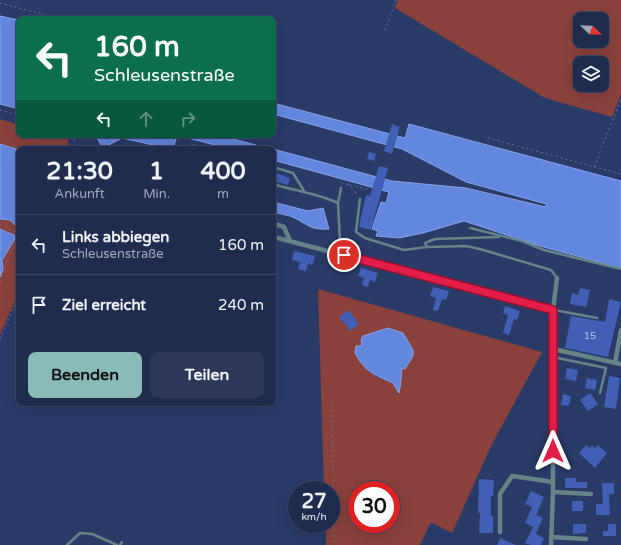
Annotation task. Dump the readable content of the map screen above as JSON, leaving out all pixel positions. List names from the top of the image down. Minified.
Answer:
{"house_numbers":["15"],"north":"bottom right","page":{"turn":["160 m","Schleusenstraße"],"eta":["21:30","Ankunft","1","Min.","400","m"],"list":[{"name":"Links abbiegen","note":"Schleusenstraße","value":"160 m"},{"name":"Ziel erreicht","value":"240 m"}],"buttons":["Beenden","Teilen"],"speed":"27 km/h","limit":"30"}}
